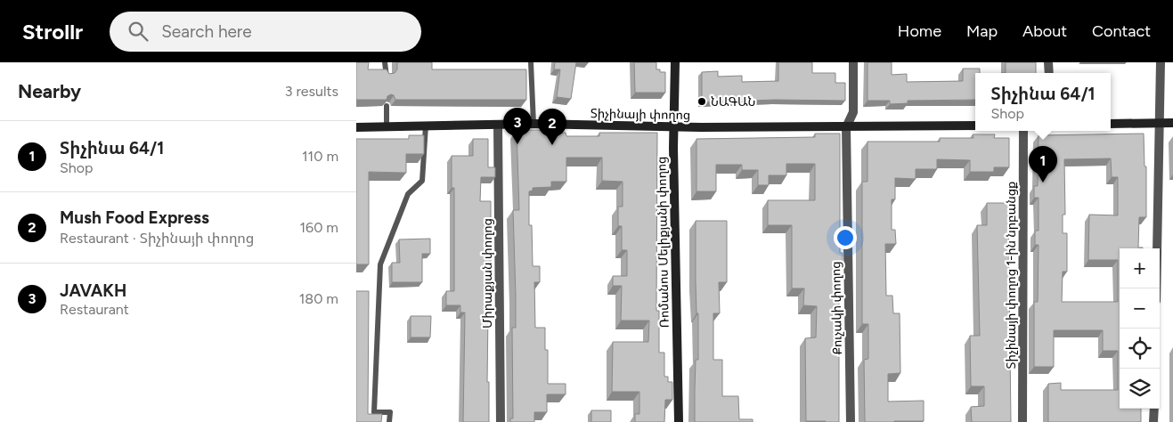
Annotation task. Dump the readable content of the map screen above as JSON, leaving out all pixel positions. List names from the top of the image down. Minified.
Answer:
{"streets":{"main road":["Տիչինայի փողոց","Ռոմանոս Մելիքյանի փողոց"],"street":["Միրաքյան փողոց","Տիչինայի փողոց 1-ին նրբանցք","Քուչակի փողոց"]},"crossings":[["Տիչինայի փողոց","Ռոմանոս Մելիքյանի փողոց"],["Տիչինայի փողոց","Միրաքյան փողոց"],["Տիչինայի փողոց","Քուչակի փողոց"]],"places":["ՆԱԳԱՆ"],"page":{"header":"Strollr","search":"Search here","nav":["Home","Map","About","Contact"],"heading":["Nearby","3 results"],"popup":["Տիչինա 64/1","Shop"],"pins":["3","2","1"],"list":[{"mark":"1","name":"Տիչինա 64/1","note":"Shop","value":"110 m"},{"mark":"2","name":"Mush Food Express","note":"Restaurant · Տիչինայի փողոց","value":"160 m"},{"mark":"3","name":"JAVAKH","note":"Restaurant","value":"180 m"}],"map_buttons":["+","−"]}}
